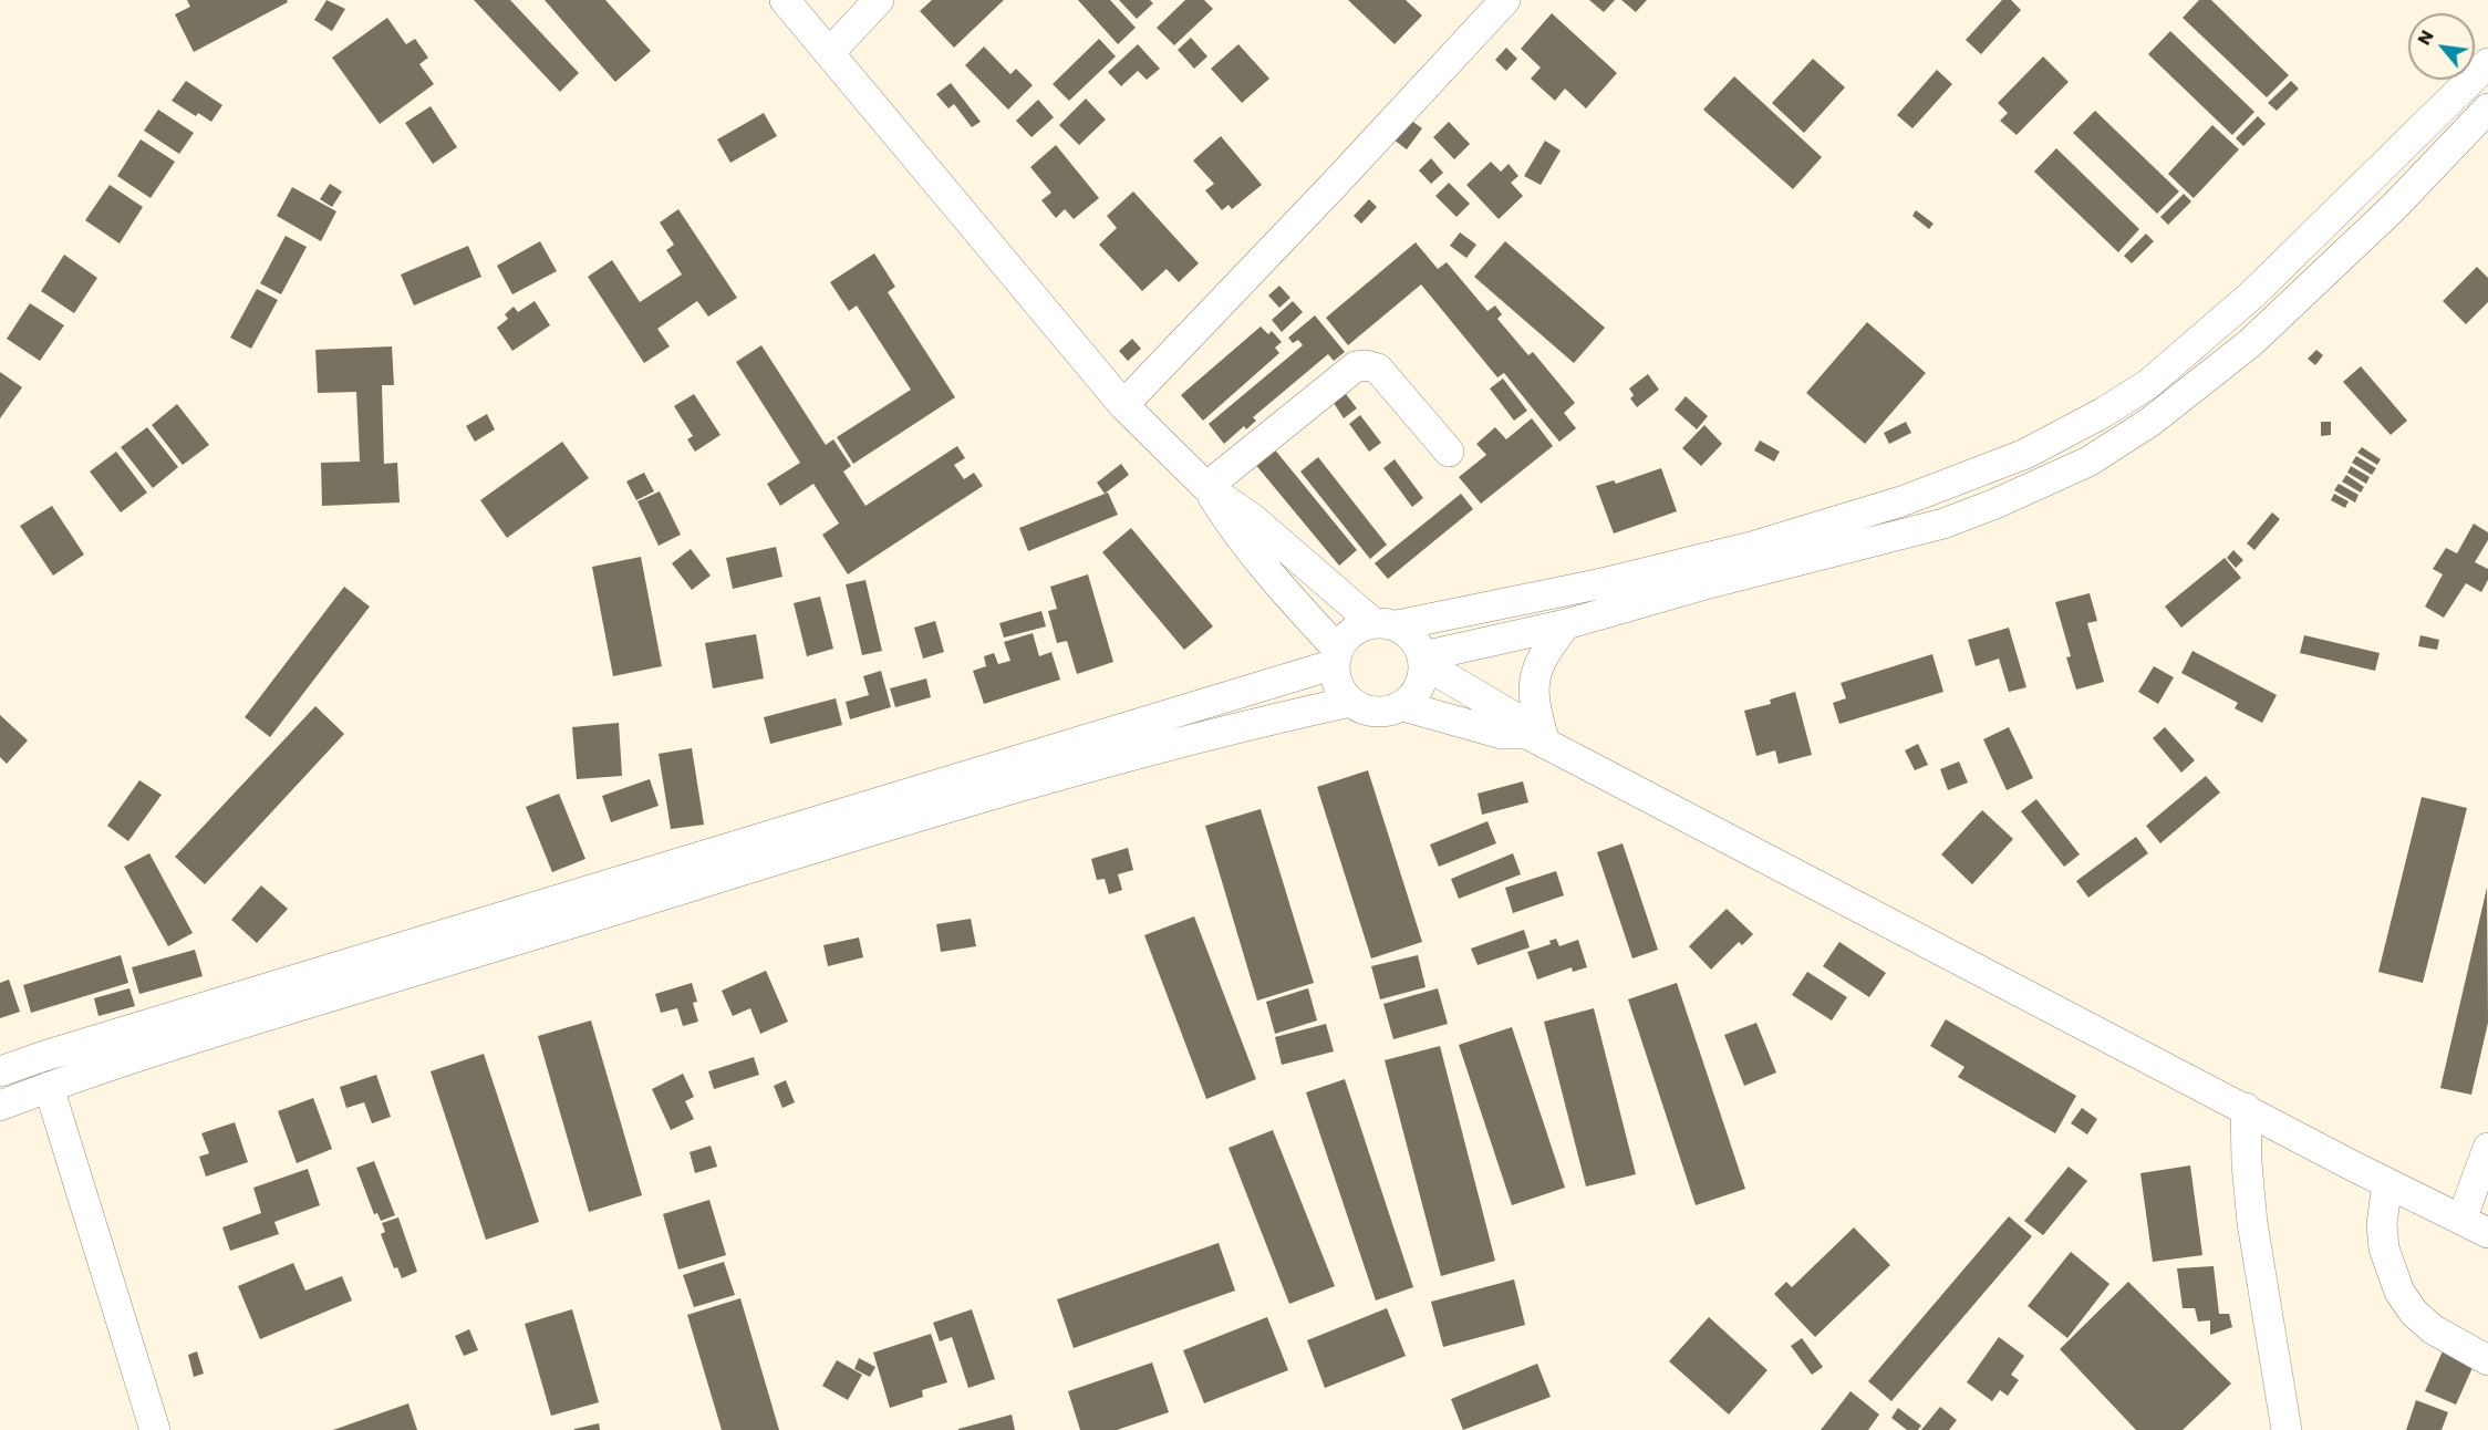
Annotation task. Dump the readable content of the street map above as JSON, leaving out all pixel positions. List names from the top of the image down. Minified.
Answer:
{"north":"top left"}
